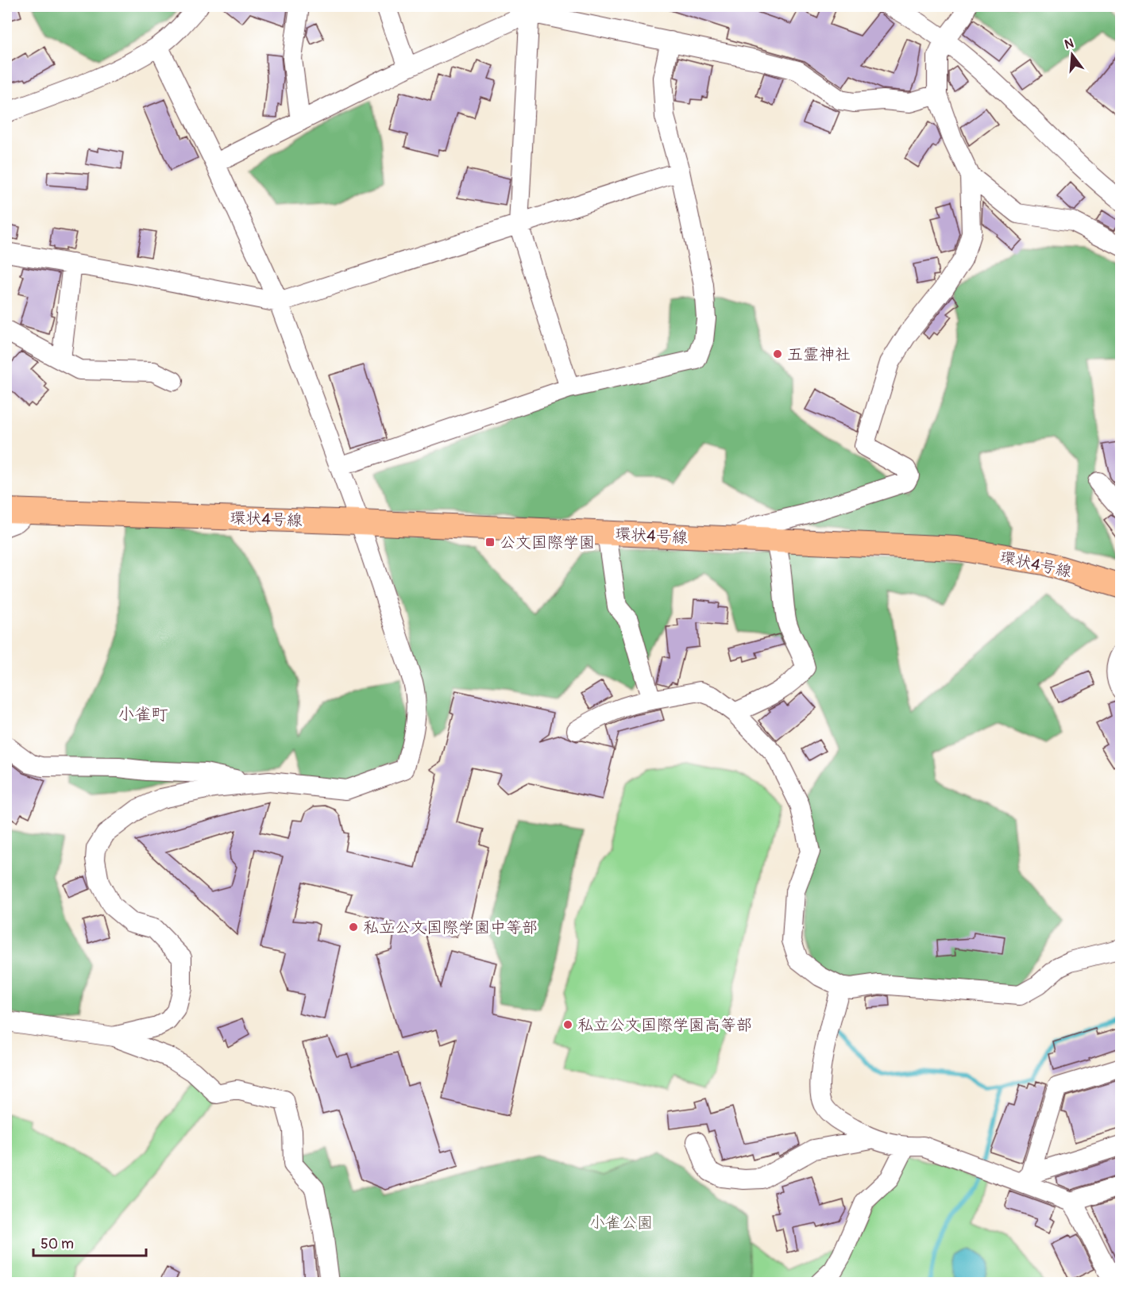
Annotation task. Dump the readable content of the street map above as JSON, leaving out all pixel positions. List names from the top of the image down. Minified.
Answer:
{"streets":{"main road":["環状4号線"]},"districts":["小雀町"],"parks":["小雀公園"],"places":{"other":["五霊神社","私立公文国際学園中等部","私立公文国際学園高等部"],"transit":["公文国際学園"]},"scale_bar":"50 m","north":"top"}
